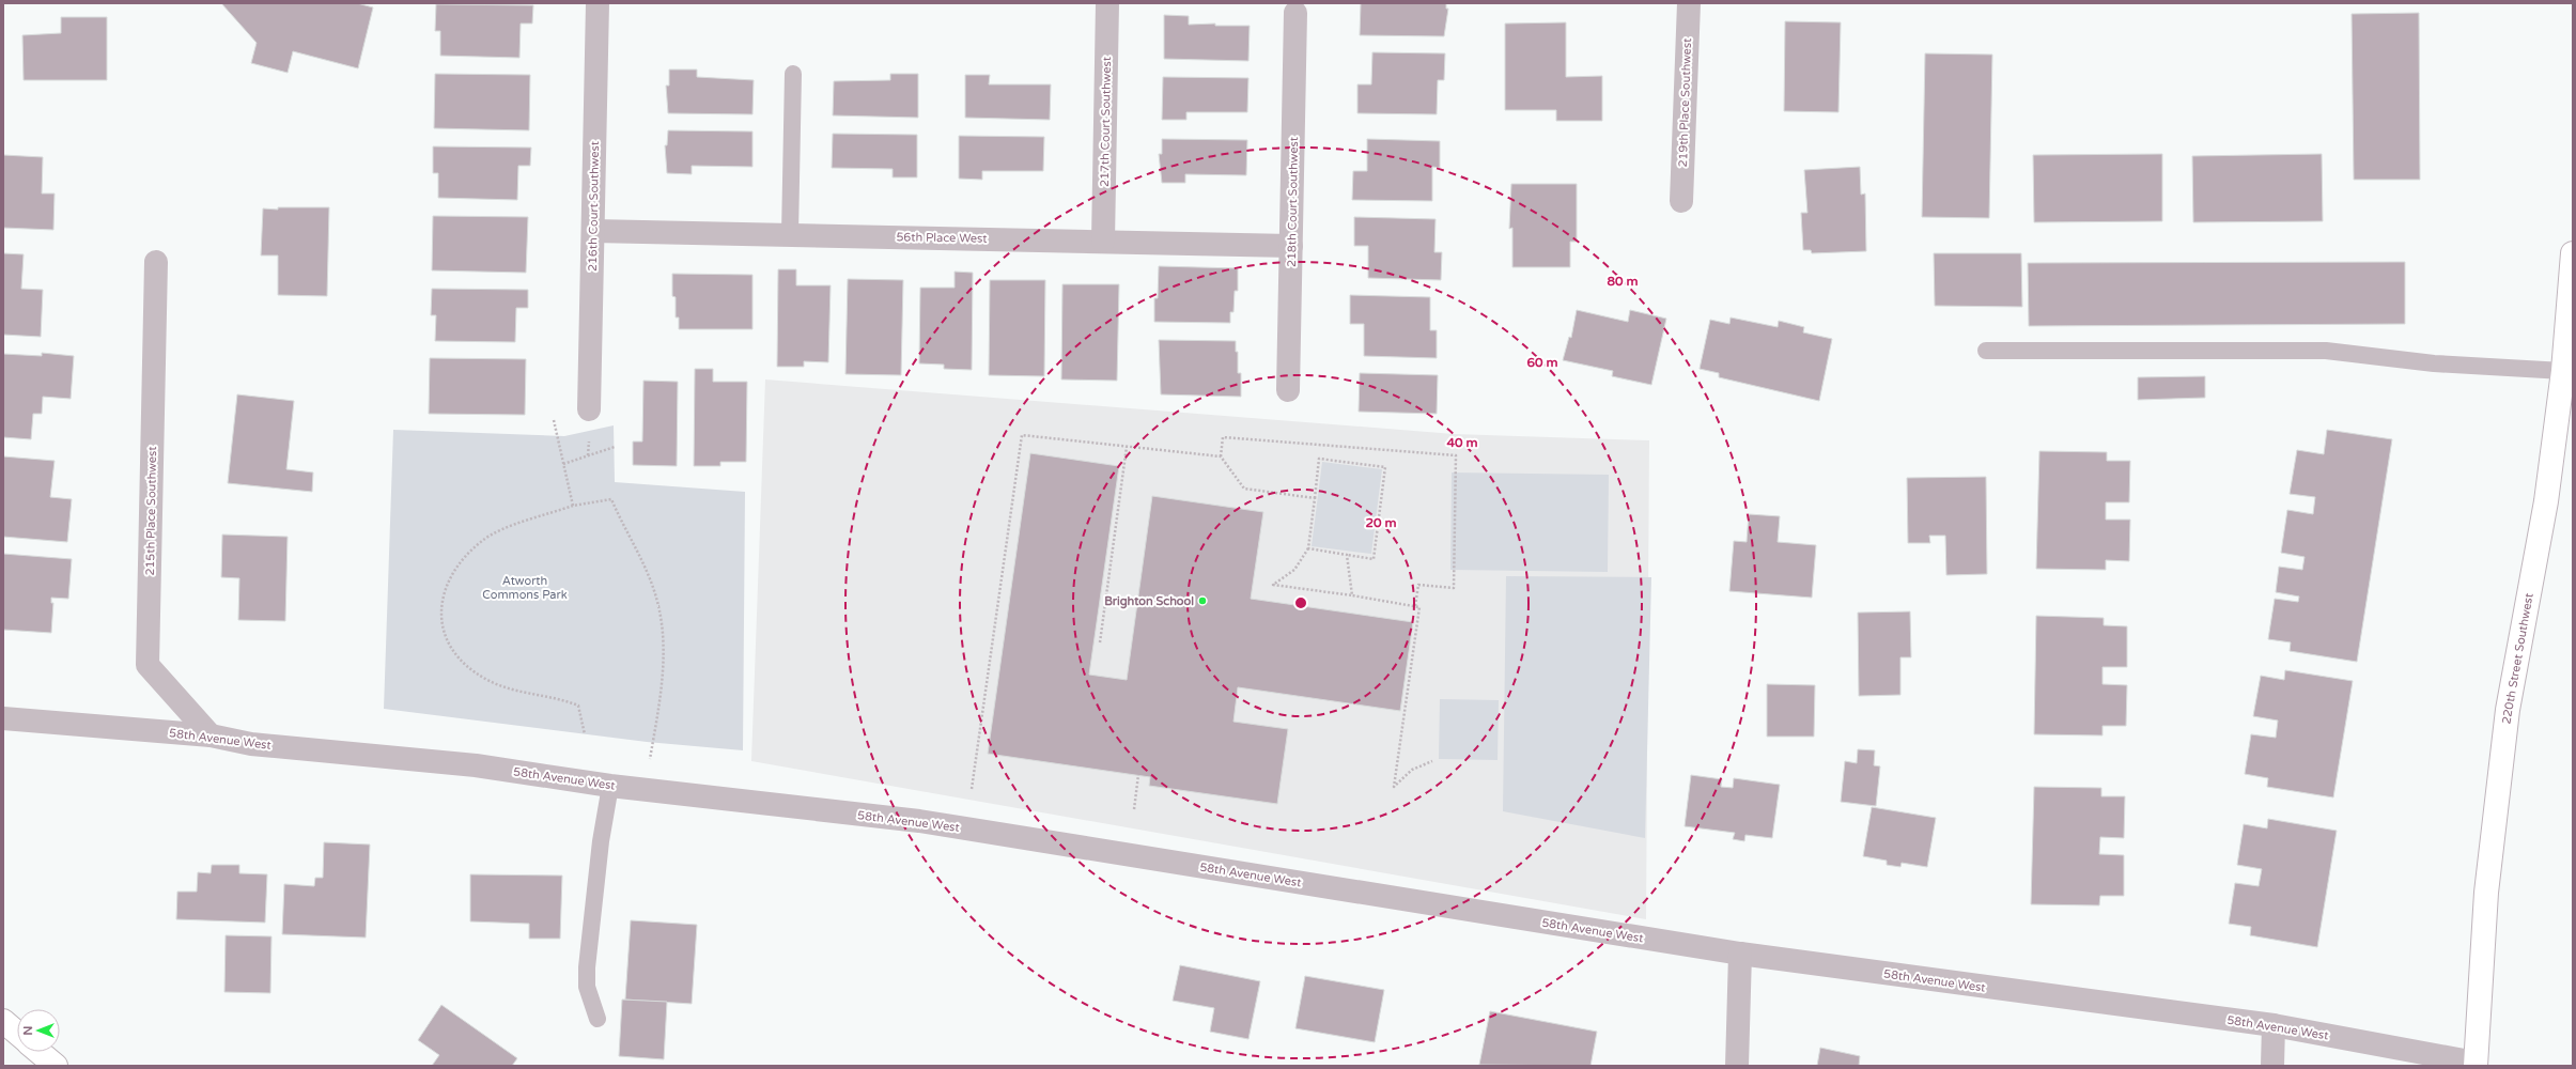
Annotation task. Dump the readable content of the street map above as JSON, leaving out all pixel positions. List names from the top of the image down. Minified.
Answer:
{"streets":{"main road":["220th Street Southwest"],"street":["219th Place Southwest","217th Court Southwest","218th Court Southwest","216th Court Southwest","56th Place West","215th Place Southwest","58th Avenue West"]},"crossings":[["217th Court Southwest","56th Place West"],["218th Court Southwest","56th Place West"],["216th Court Southwest","56th Place West"],["215th Place Southwest","58th Avenue West"],["220th Street Southwest","58th Avenue West"]],"parks":["Atworth Commons Park"],"places":["Brighton School"],"north":"left","rings":["80 m","60 m","40 m","20 m"]}
